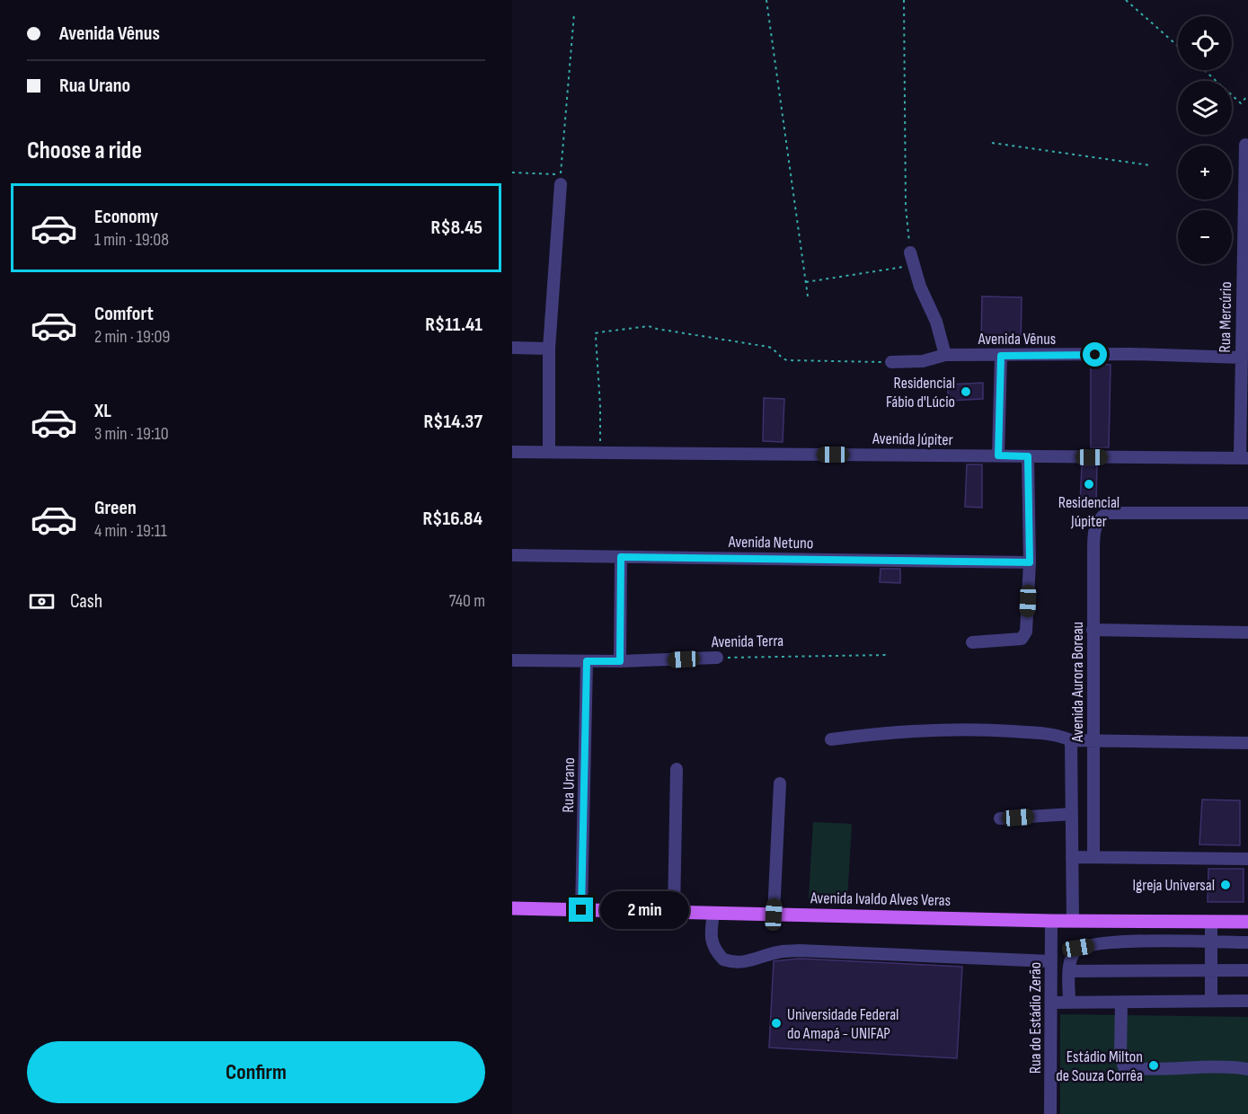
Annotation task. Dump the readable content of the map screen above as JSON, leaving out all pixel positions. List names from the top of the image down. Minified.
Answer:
{"streets":{"main road":["Avenida Ivaldo Alves Veras"],"street":["Rua Mercúrio","Avenida Vênus","Avenida Júpiter","Avenida Netuno","Avenida Terra","Avenida Aurora Boreau","Rua Urano","Rua do Estádio Zerão"]},"crossings":[["Rua Mercúrio","Avenida Vênus"],["Rua Mercúrio","Avenida Júpiter"],["Avenida Terra","Rua Urano"],["Rua Urano","Avenida Ivaldo Alves Veras"],["Avenida Ivaldo Alves Veras","Rua do Estádio Zerão"]],"places":["Residencial Fábio d'Lúcio","Residencial Júpiter","Igreja Universal","Universidade Federal do Amapá - UNIFAP","Estádio Milton de Souza Corrêa"],"page":{"banner":["Avenida Vênus","Rua Urano"],"map_buttons":["+","−"],"heading":"Choose a ride","list":[{"name":"Economy","note":"1 min · 19:08","value":"R$8.45"},{"name":"Comfort","note":"2 min · 19:09","value":"R$11.41"},{"name":"XL","note":"3 min · 19:10","value":"R$14.37"},{"name":"Green","note":"4 min · 19:11","value":"R$16.84"}],"pay":["Cash","740 m"],"bubble":"2 min","buttons":"Confirm"}}
